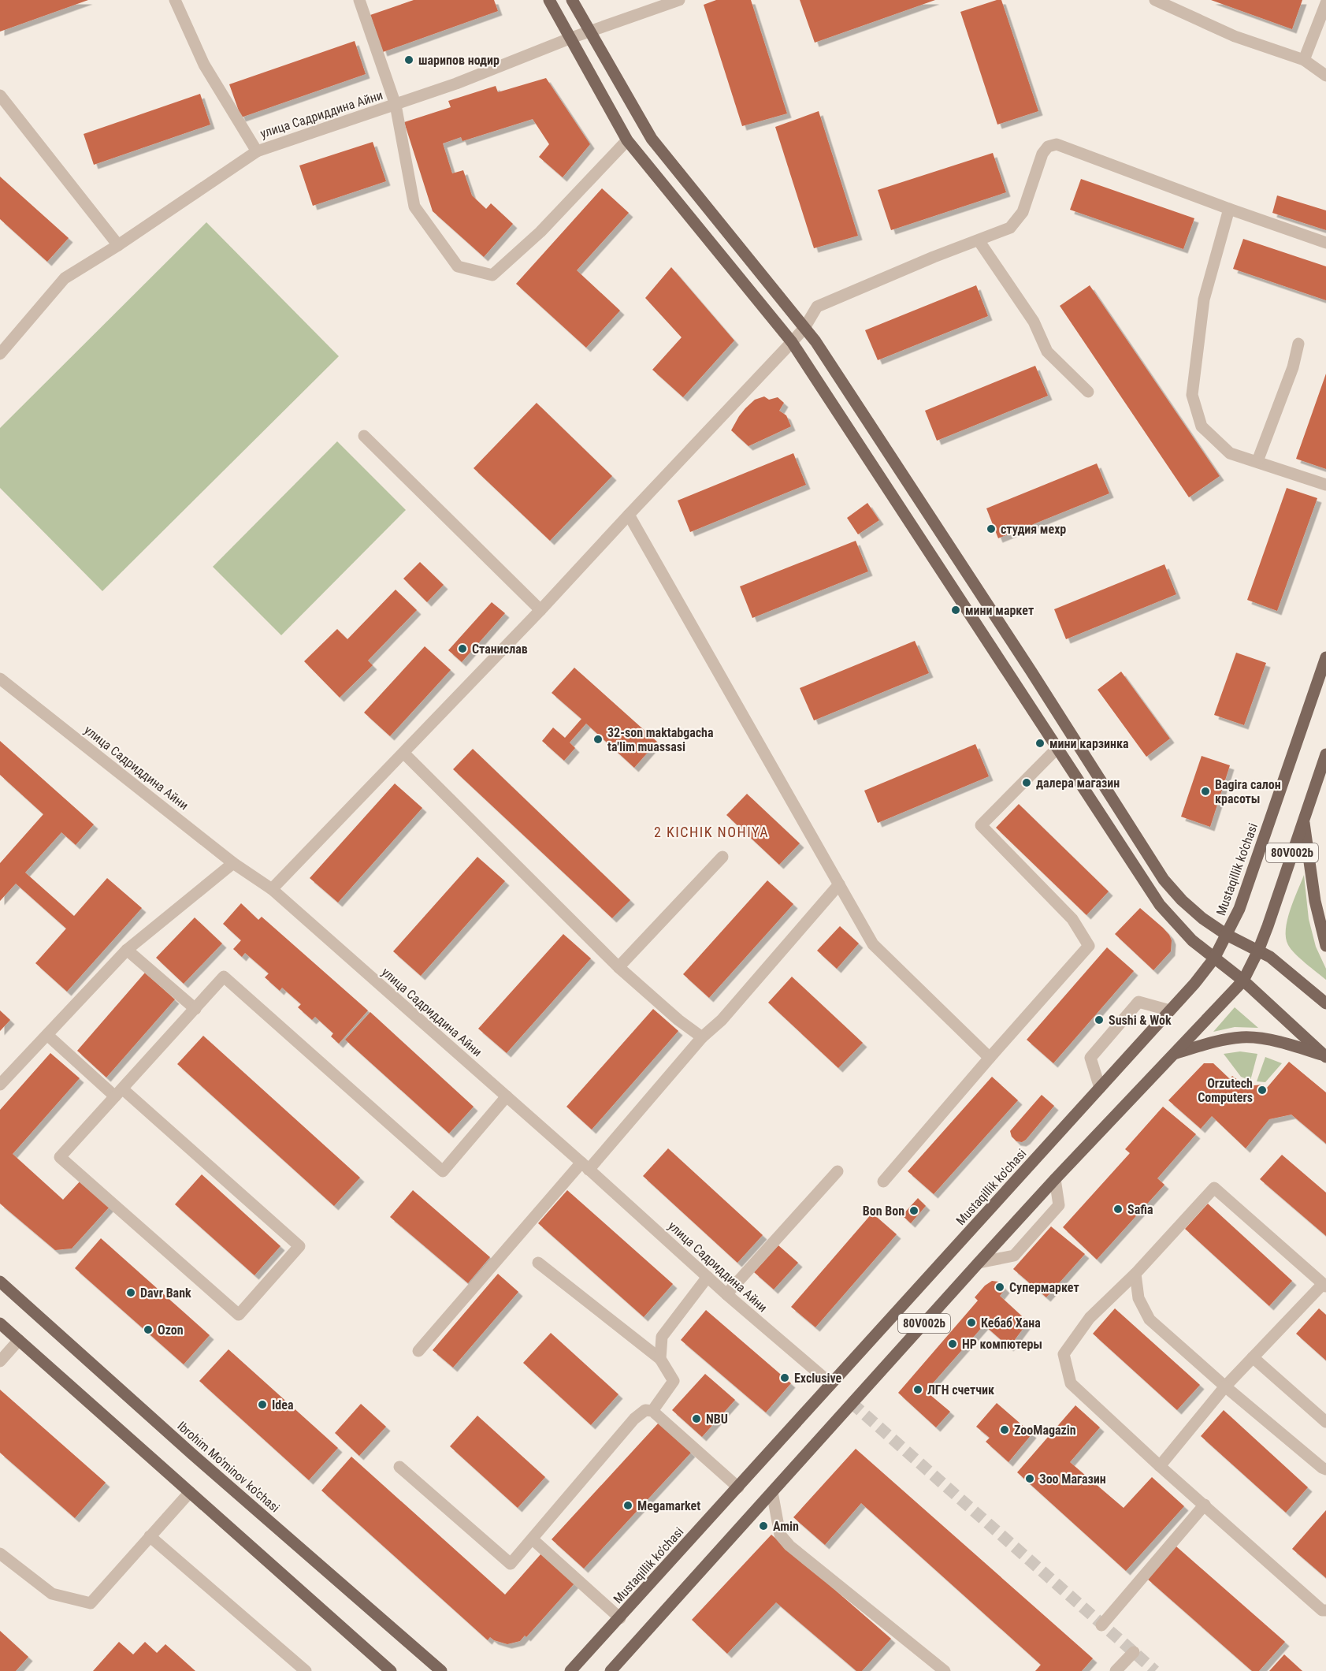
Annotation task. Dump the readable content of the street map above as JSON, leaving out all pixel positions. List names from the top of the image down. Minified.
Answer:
{"streets":{"main road":["80V002b","Mustaqillik ko'chasi","Ibrohim Mo'minov ko'chasi"],"street":["улица Садриддина Айни"]},"crossings":[["улица Садриддина Айни","Mustaqillik ko'chasi"]],"districts":["2 KICHIK NOHIYA"],"places":["шарипов нодир","студия мехр","мини маркет","Станислав","32-son maktabgacha ta'lim muassasi","мини карзинка","далера магазин","Bagira салон красоты","Sushi & Wok","Orzutech Computers","Safia","Bon Bon","Супермаркет","Davr Bank","Кебаб Хана","Ozon","HP компютеры","Exclusive","ЛГН счетчик","Idea","NBU","ZooMagazin","Зоо Магазин","Megamarket","Amin"]}
